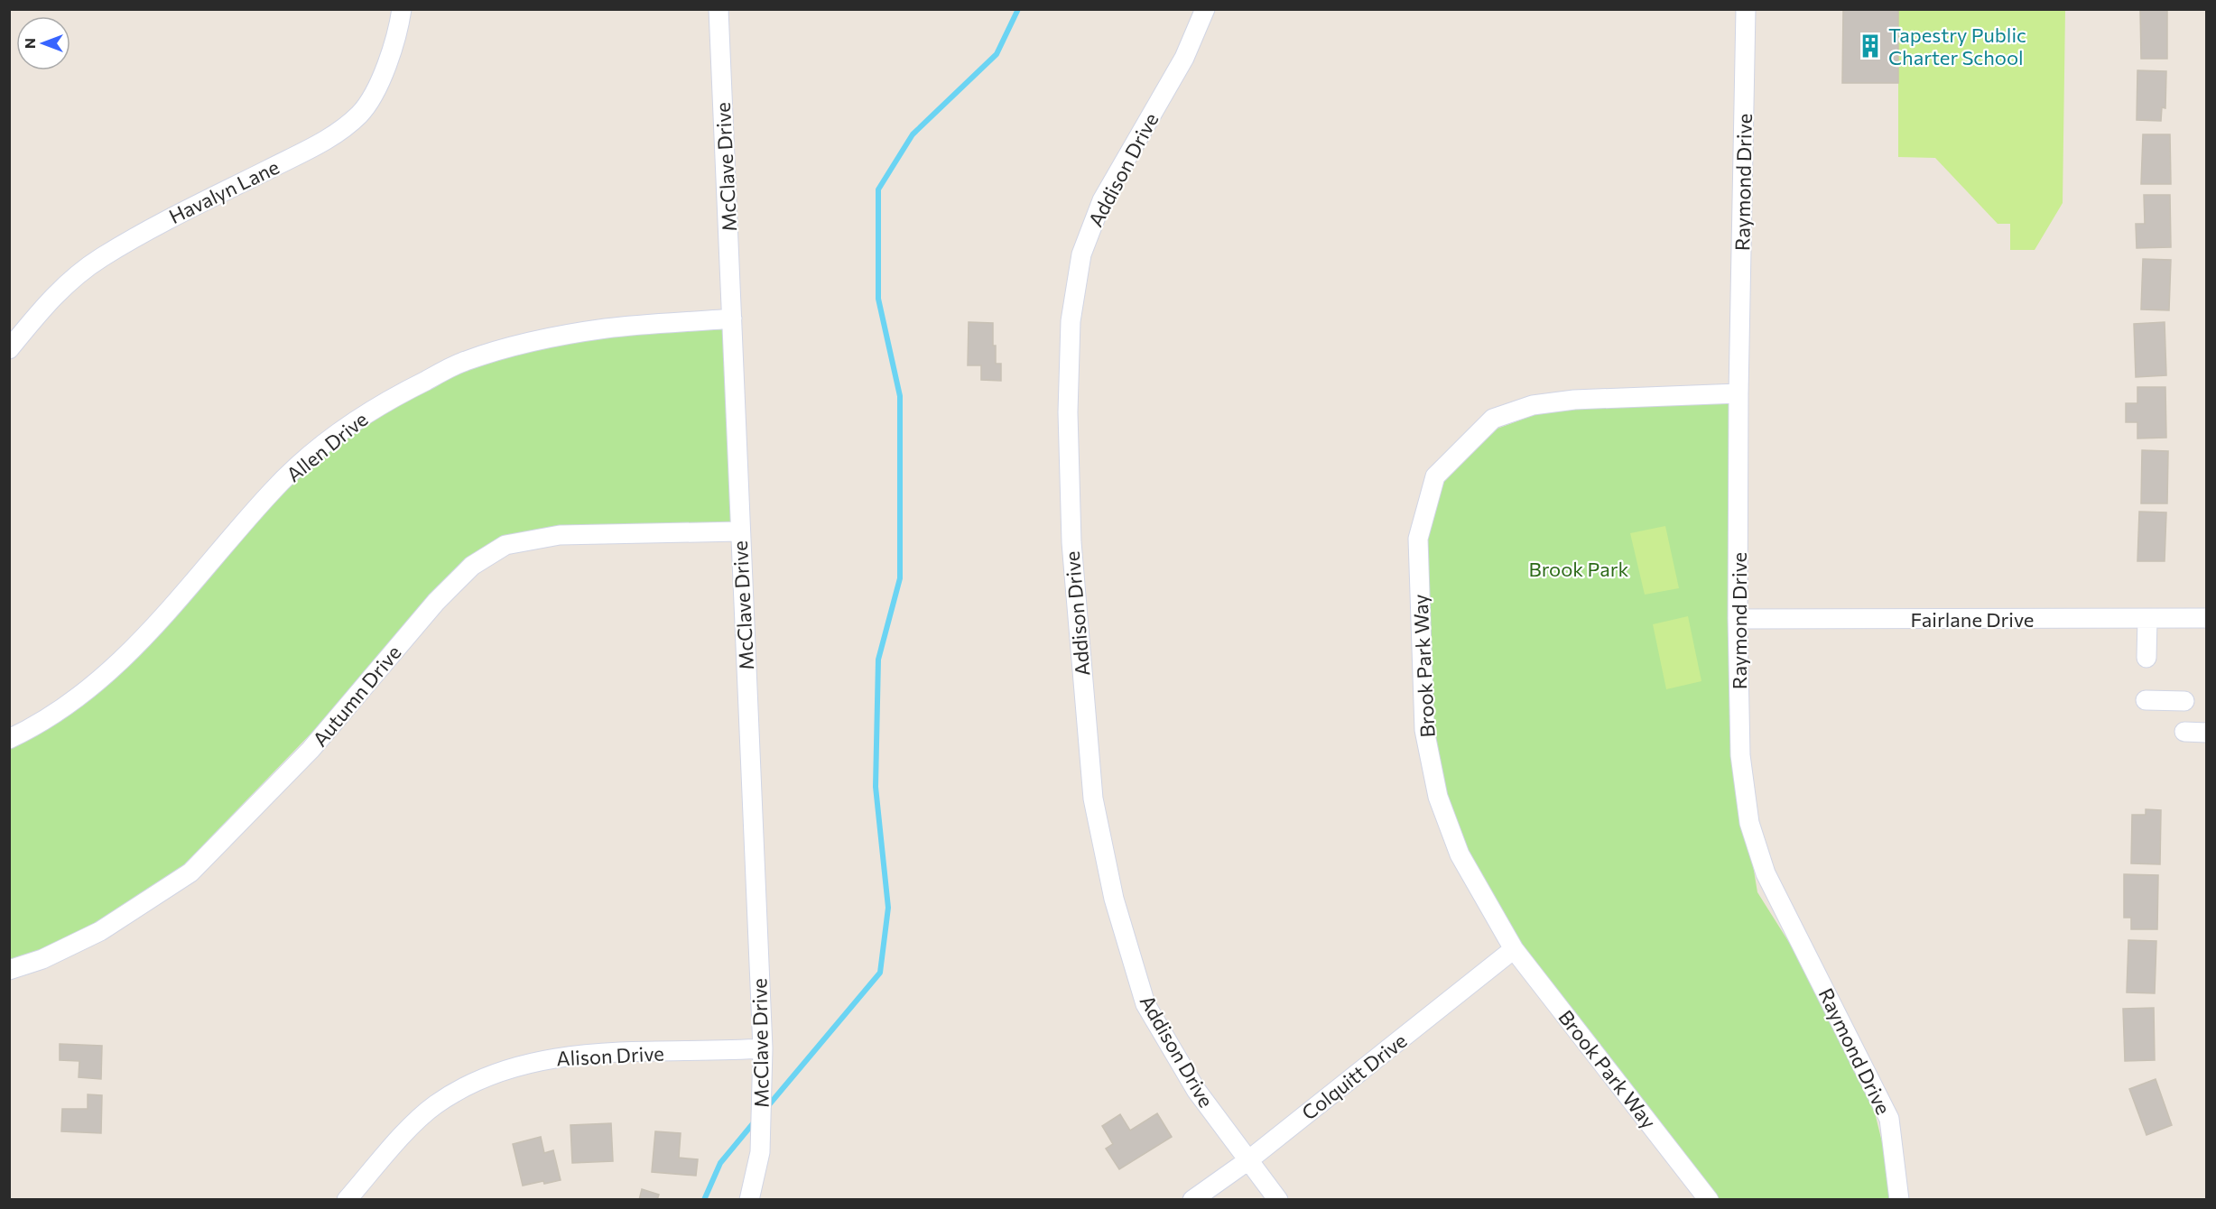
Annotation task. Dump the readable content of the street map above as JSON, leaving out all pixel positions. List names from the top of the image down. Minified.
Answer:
{"streets":{"street":["McClave Drive","Addison Drive","Raymond Drive","Havalyn Lane","Allen Drive","Fairlane Drive","Brook Park Way","Autumn Drive","Alison Drive","Colquitt Drive"]},"crossings":[["McClave Drive","Allen Drive"],["McClave Drive","Autumn Drive"],["McClave Drive","Alison Drive"],["Addison Drive","Colquitt Drive"],["Raymond Drive","Fairlane Drive"],["Raymond Drive","Brook Park Way"],["Brook Park Way","Colquitt Drive"]],"parks":["Brook Park"],"places":{"building":["Tapestry Public Charter School"]},"north":"left"}
